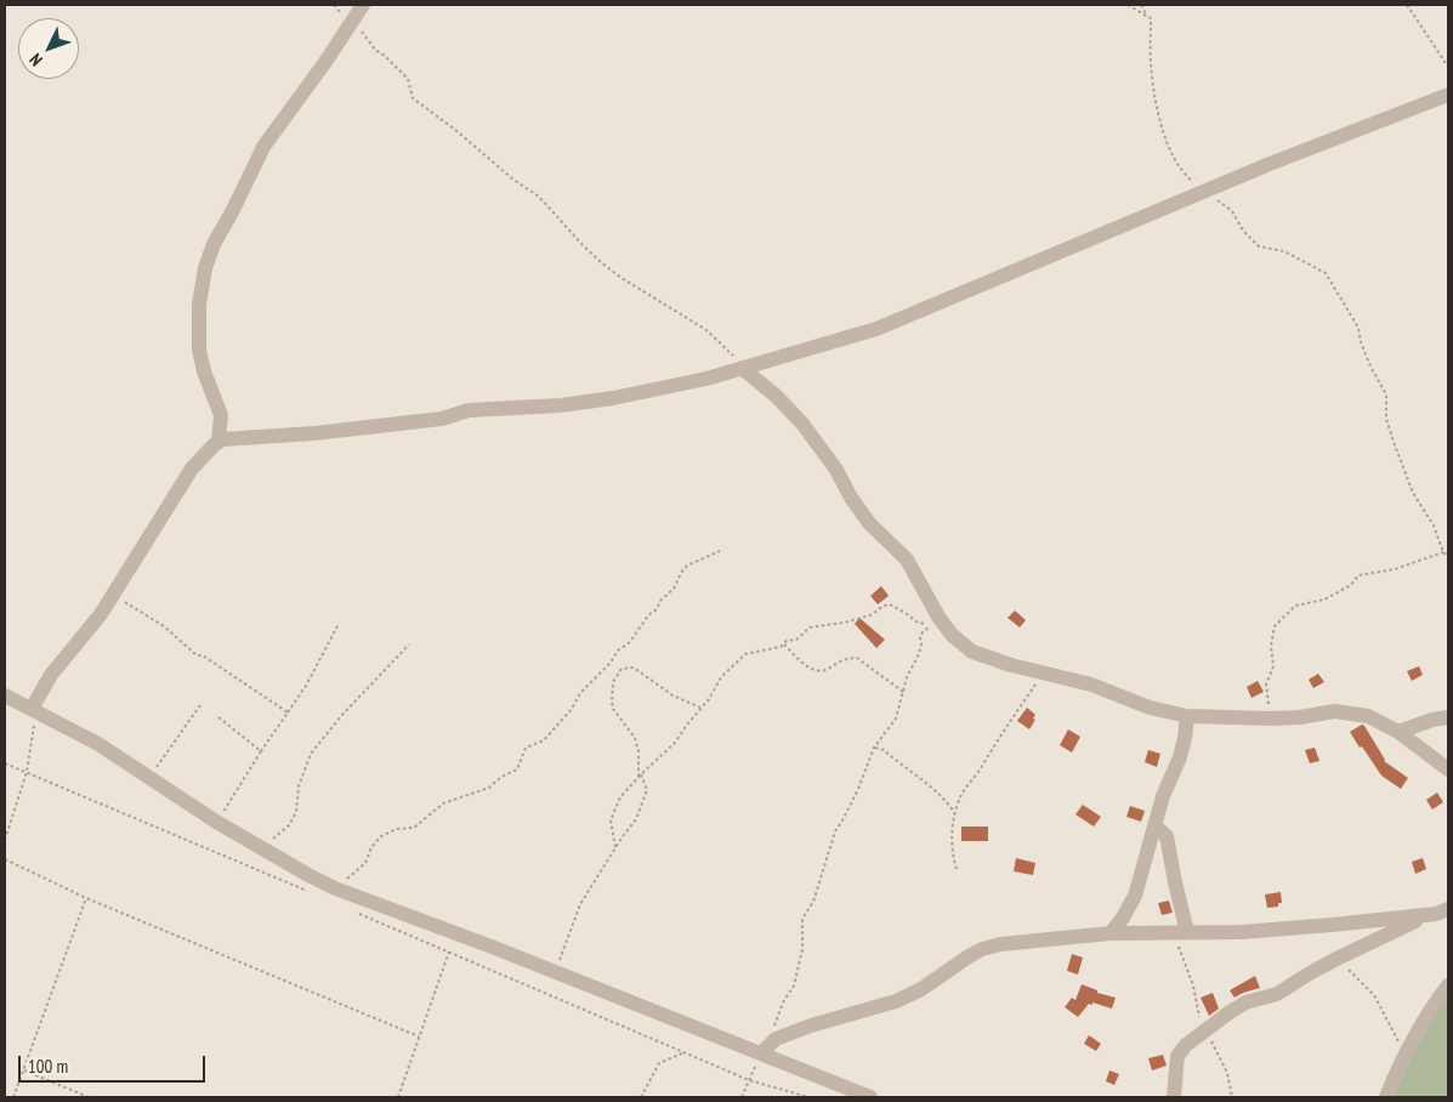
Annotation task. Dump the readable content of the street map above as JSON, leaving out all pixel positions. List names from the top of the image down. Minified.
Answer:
{"scale_bar":"100 m","north":"bottom left"}
